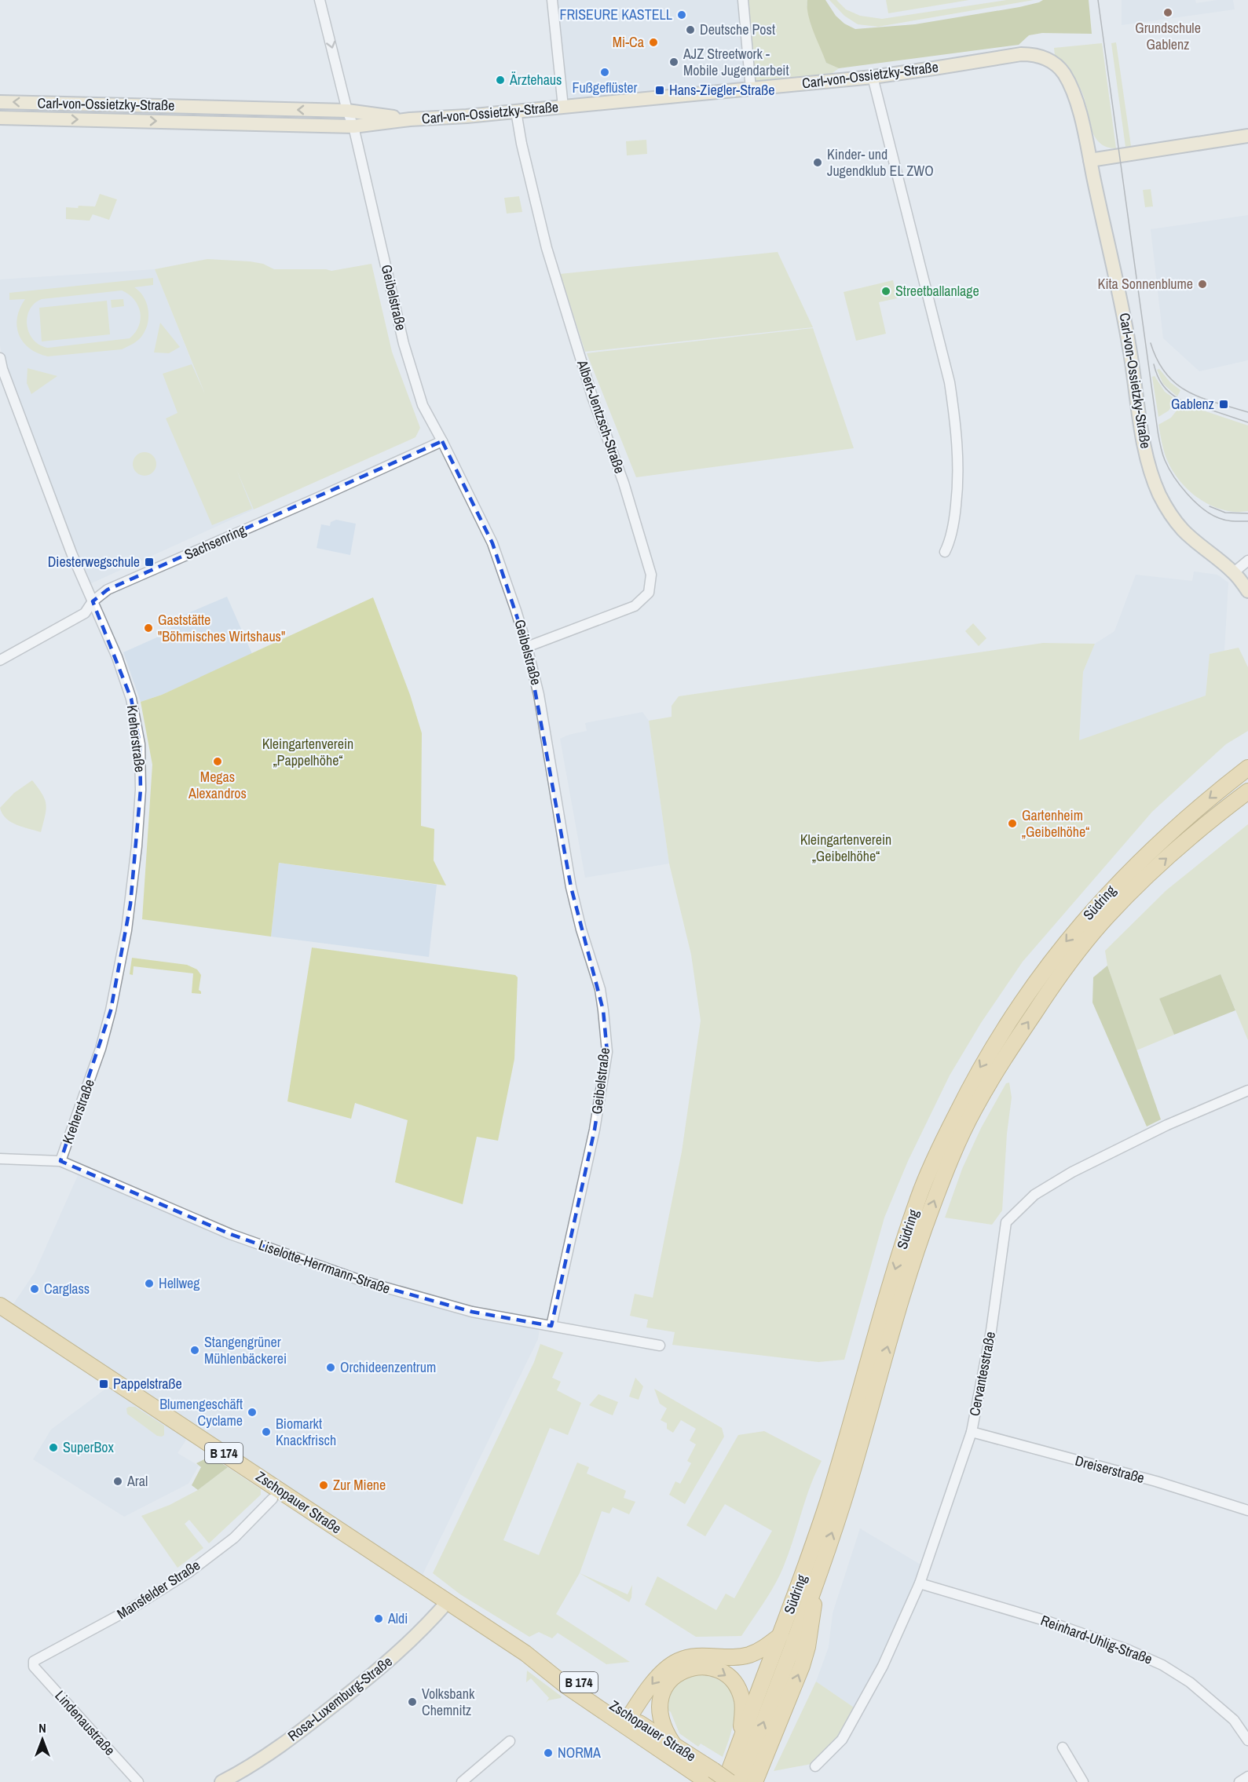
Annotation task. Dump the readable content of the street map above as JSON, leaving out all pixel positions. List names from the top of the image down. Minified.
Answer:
{"streets":{"main road":["Südring","B 174","Zschopauer Straße"],"street":["Carl-von-Ossietzky-Straße","Geibelstraße","Albert-Jentzsch-Straße","Sachsenring","Kreherstraße","Liselotte-Herrmann-Straße","Cervantesstraße","Dreiserstraße","Mansfelder Straße","Reinhard-Uhlig-Straße","Rosa-Luxemburg-Straße","Lindenaustraße"]},"crossings":[["Carl-von-Ossietzky-Straße","Geibelstraße"],["Carl-von-Ossietzky-Straße","Albert-Jentzsch-Straße"],["Geibelstraße","Albert-Jentzsch-Straße"],["Geibelstraße","Sachsenring"],["Geibelstraße","Liselotte-Herrmann-Straße"],["Sachsenring","Kreherstraße"],["Kreherstraße","Liselotte-Herrmann-Straße"],["Cervantesstraße","Dreiserstraße"],["Cervantesstraße","Reinhard-Uhlig-Straße"],["Zschopauer Straße","Rosa-Luxemburg-Straße"],["Mansfelder Straße","Lindenaustraße"]],"parks":["Kleingartenverein „Pappelhöhe“","Kleingartenverein „Geibelhöhe“"],"places":{"other":["Grundschule Gablenz","FRISEURE KASTELL","Deutsche Post","Mi-Ca","AJZ Streetwork - Mobile Jugendarbeit","Fußgeflüster","Ärztehaus","Kinder- und Jugendklub EL ZWO","Kita Sonnenblume","Streetballanlage","Gaststätte \"Böhmisches Wirtshaus\"","Megas Alexandros","Gartenheim „Geibelhöhe“","Hellweg","Carglass","Stangengrüner Mühlenbäckerei","Orchideenzentrum","Blumengeschäft Cyclame","Biomarkt Knackfrisch","SuperBox","Aral","Zur Miene","Aldi","Volksbank Chemnitz","NORMA"],"transit":["Hans-Ziegler-Straße","Gablenz","Diesterwegschule","Pappelstraße"]},"north":"top"}
